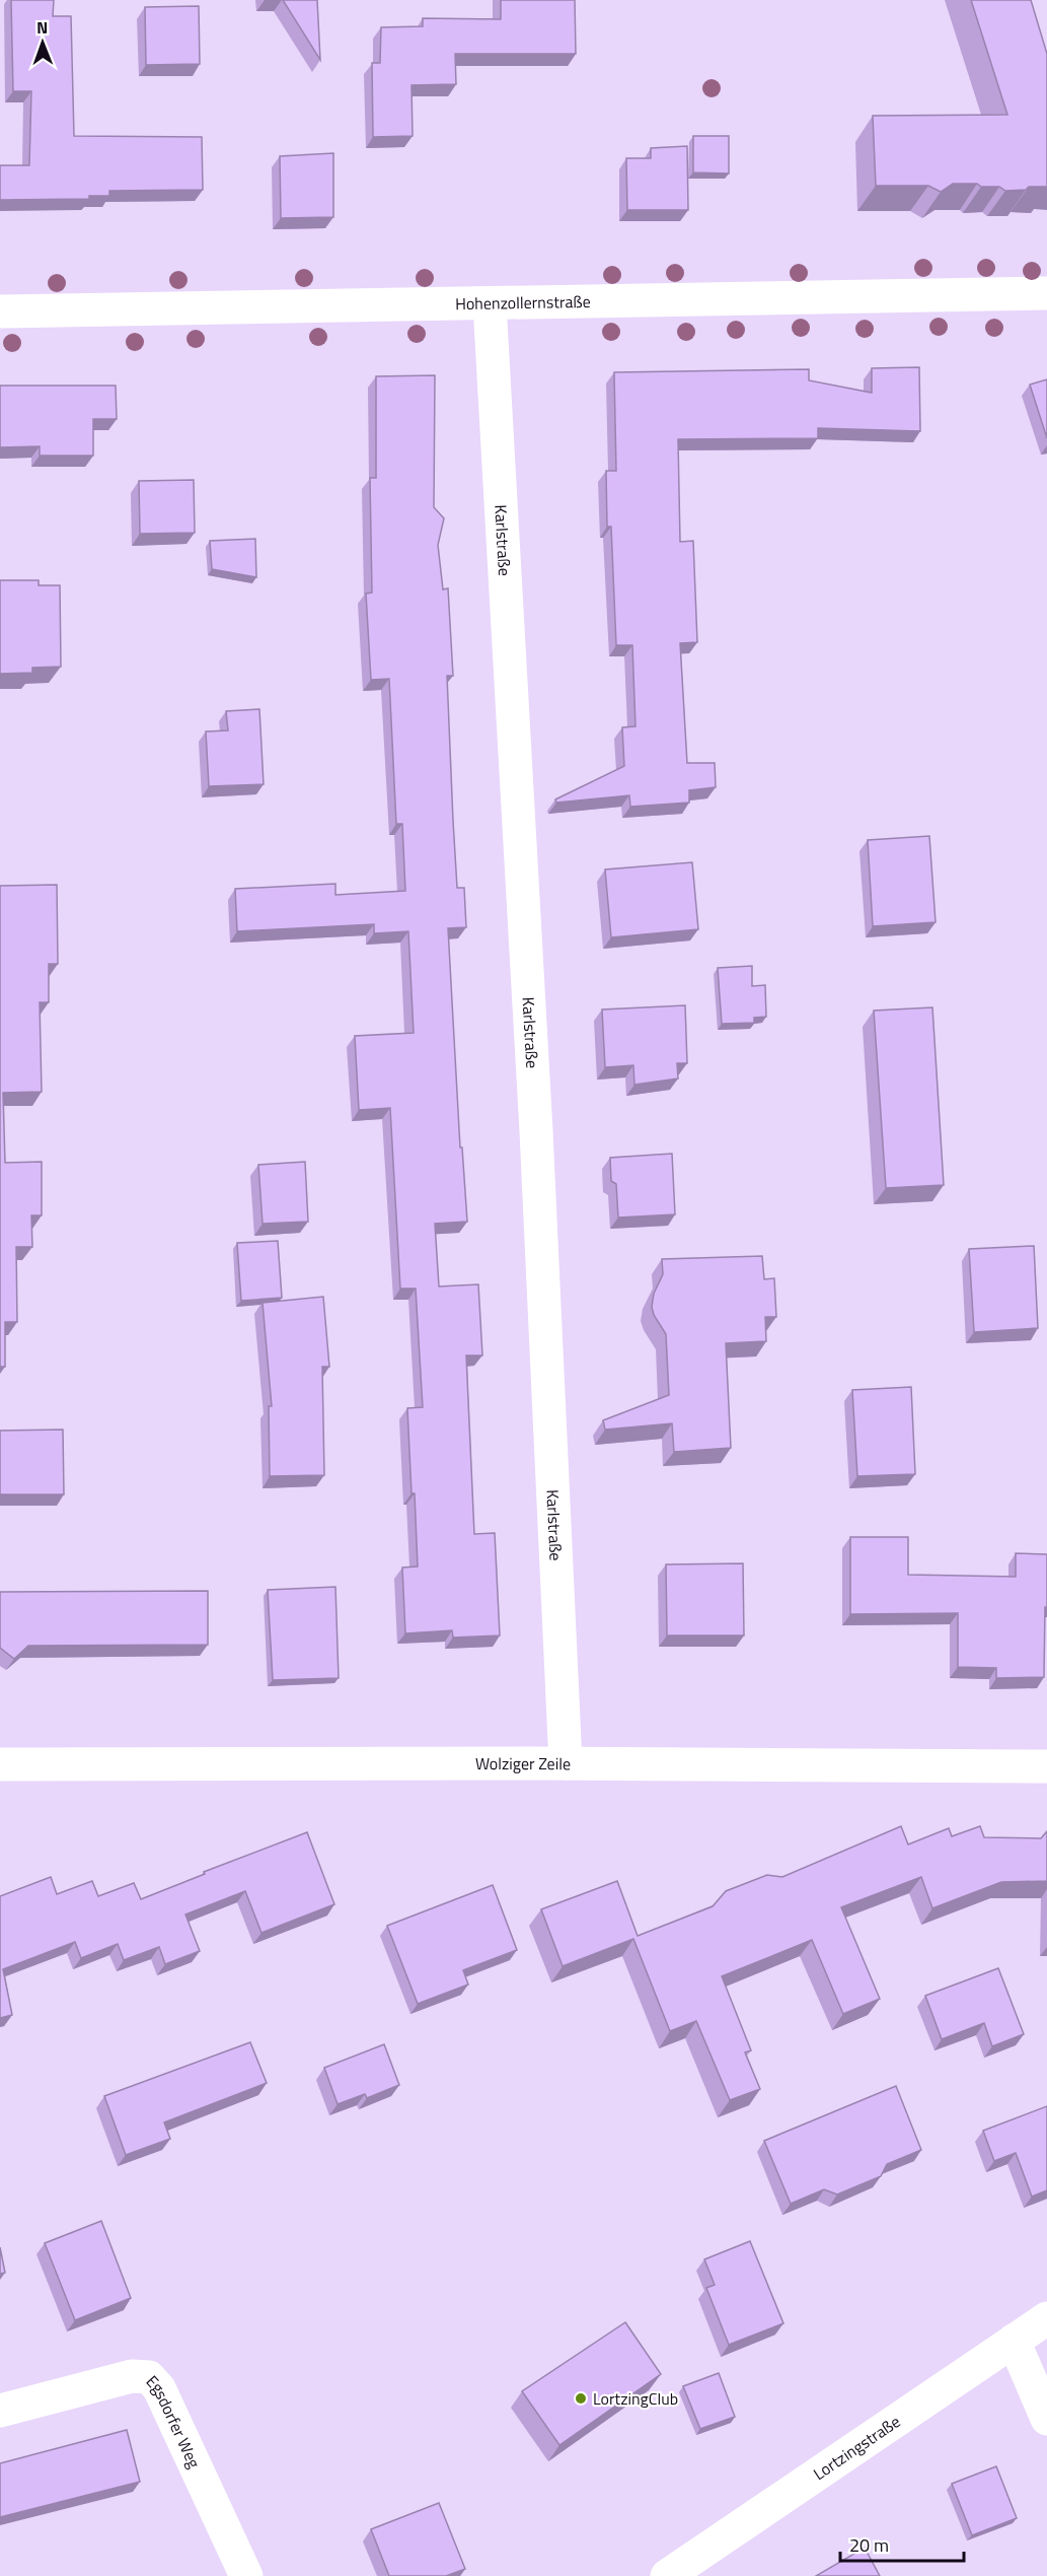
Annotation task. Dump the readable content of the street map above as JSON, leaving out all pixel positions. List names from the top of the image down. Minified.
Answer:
{"streets":{"street":["Hohenzollernstraße","Karlstraße","Wolziger Zeile","Egsdorfer Weg","Lortzingstraße"]},"crossings":[["Hohenzollernstraße","Karlstraße"],["Karlstraße","Wolziger Zeile"]],"places":["LortzingClub"],"scale_bar":"20 m","north":"top"}
